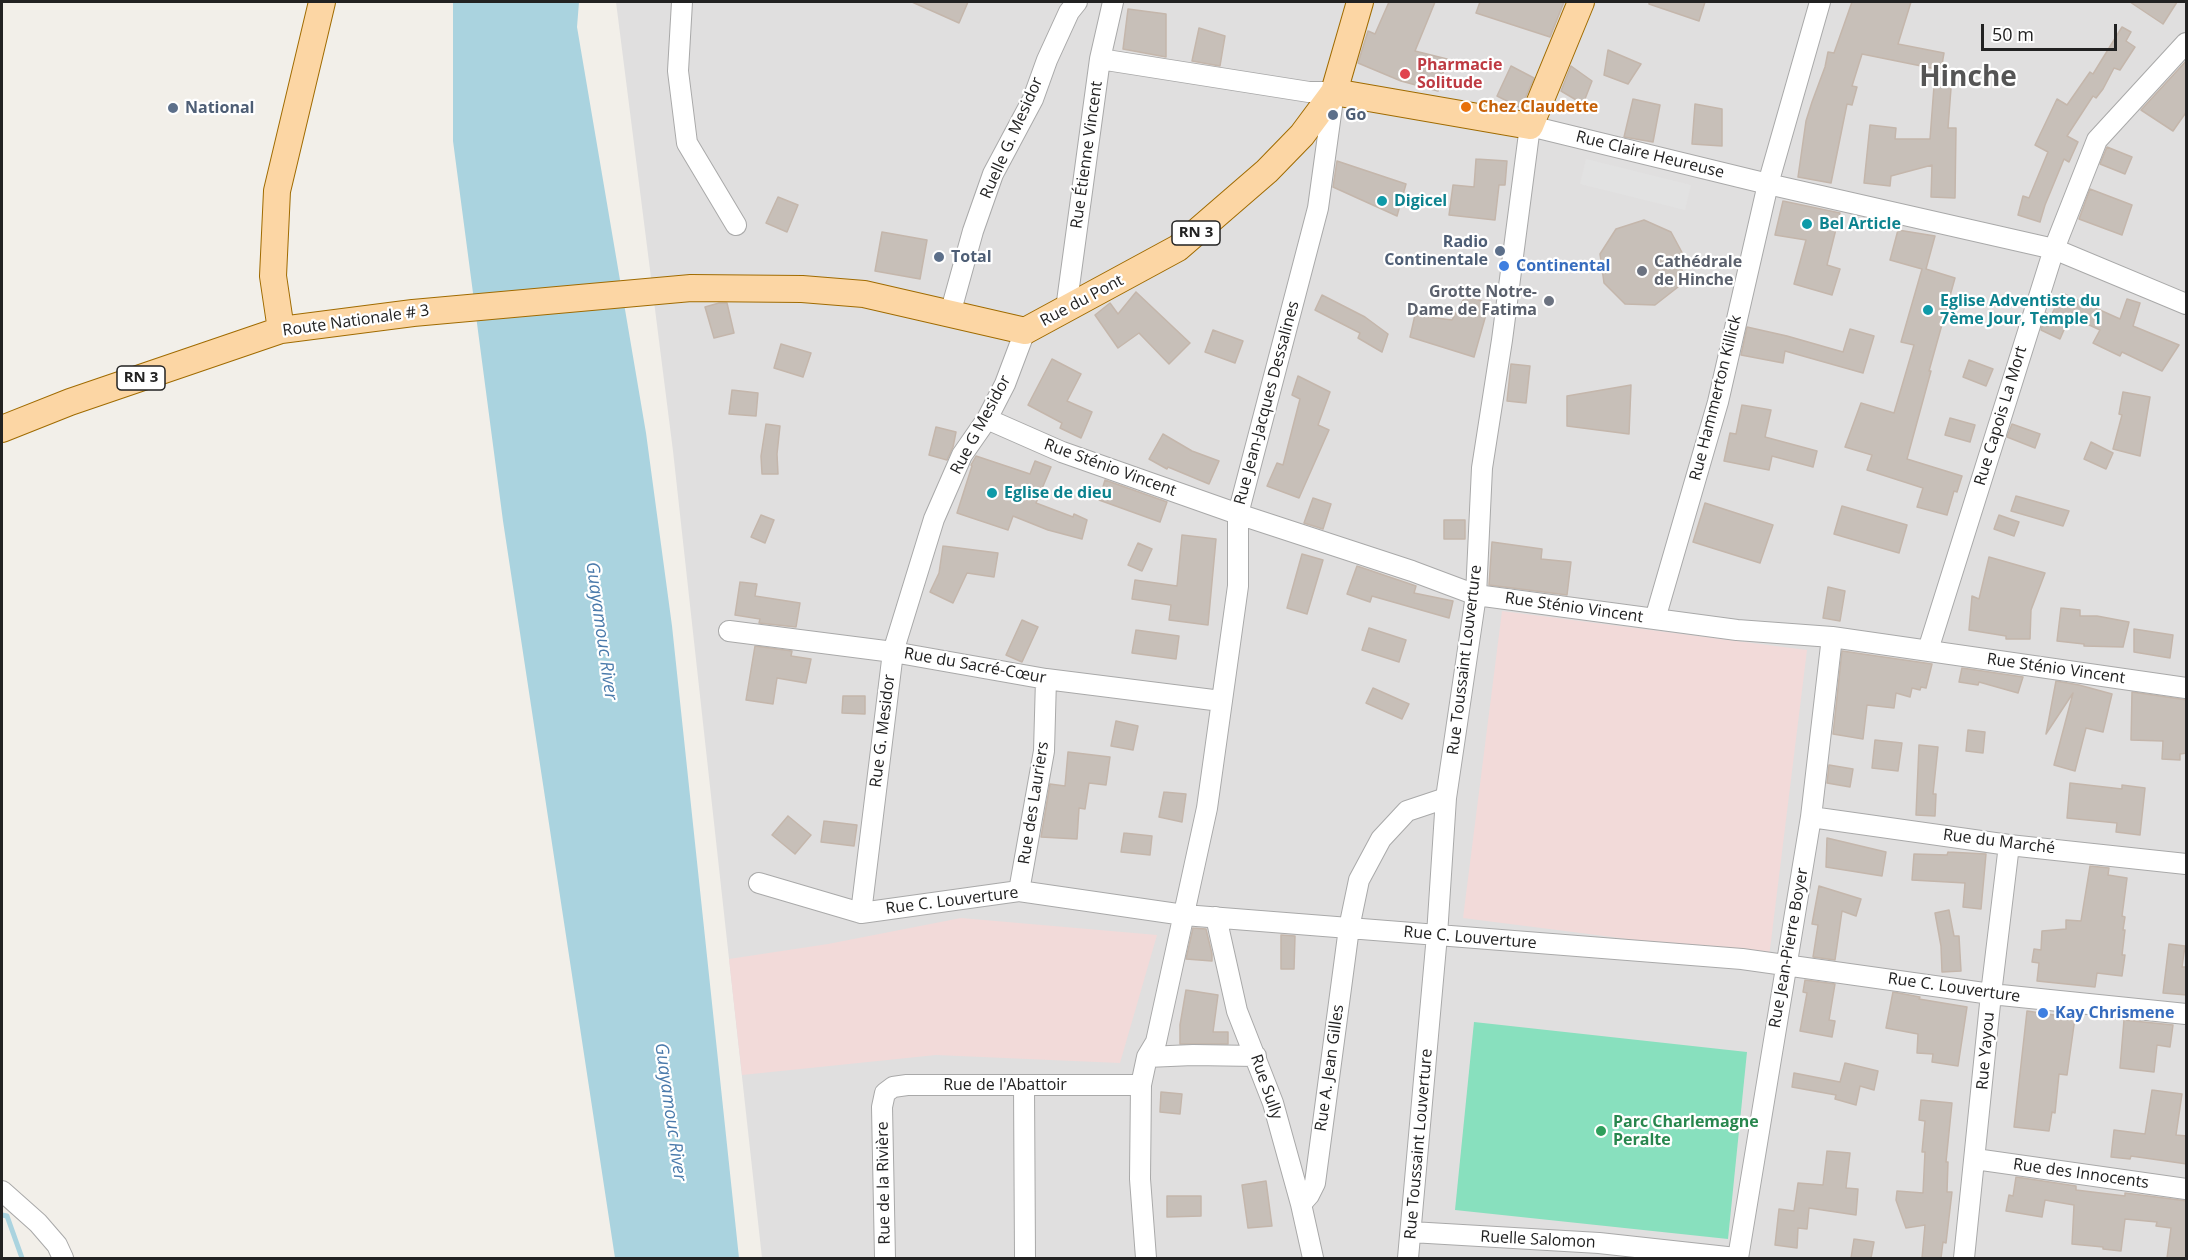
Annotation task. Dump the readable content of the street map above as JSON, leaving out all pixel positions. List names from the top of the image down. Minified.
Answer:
{"streets":{"main road":["Rue Claire Heureuse","RN 3","Rue du Pont","Route Nationale # 3","Rue Jean-Jacques Dessalines","Rue Toussaint Louverture"],"street":["Ruelle G. Mesidor","Rue Étienne Vincent","Rue Hammerton Killick","Rue Capois La Mort","Rue G Mesidor","Rue Sténio Vincent","Rue du Sacré-Cœur","Rue G. Mesidor","Rue des Lauriers","Rue du Marché","Rue C. Louverture","Rue Jean-Pierre Boyer","Rue Yayou","Rue A. Jean Gilles","Rue de l'Abattoir","Rue Sully","Rue des Innocents","Rue de la Rivière","Ruelle Salomon"]},"crossings":[["Ruelle G. Mesidor","Rue du Pont"],["Rue Étienne Vincent","Rue Claire Heureuse"],["Rue Étienne Vincent","Rue du Pont"],["Rue Claire Heureuse","Rue du Pont"],["Rue Claire Heureuse","Rue Hammerton Killick"],["Rue Claire Heureuse","Rue Jean-Jacques Dessalines"],["Rue Claire Heureuse","Rue Capois La Mort"],["Rue Claire Heureuse","Rue Toussaint Louverture"],["Rue du Pont","Route Nationale # 3"],["Rue du Pont","Rue Jean-Jacques Dessalines"],["Rue du Pont","Rue G Mesidor"],["Rue Hammerton Killick","Rue Sténio Vincent"],["Rue Jean-Jacques Dessalines","Rue Sténio Vincent"],["Rue Jean-Jacques Dessalines","Rue du Sacré-Cœur"],["Rue Jean-Jacques Dessalines","Rue C. Louverture"],["Rue Jean-Jacques Dessalines","Rue de l'Abattoir"],["Rue Capois La Mort","Rue Sténio Vincent"],["Rue G Mesidor","Rue Sténio Vincent"],["Rue G Mesidor","Rue G. Mesidor"],["Rue Sténio Vincent","Rue Toussaint Louverture"],["Rue Sténio Vincent","Rue Jean-Pierre Boyer"],["Rue Toussaint Louverture","Rue C. Louverture"],["Rue Toussaint Louverture","Rue A. Jean Gilles"],["Rue Toussaint Louverture","Ruelle Salomon"],["Rue du Sacré-Cœur","Rue G. Mesidor"],["Rue du Sacré-Cœur","Rue des Lauriers"],["Rue G. Mesidor","Rue C. Louverture"],["Rue des Lauriers","Rue C. Louverture"],["Rue du Marché","Rue Jean-Pierre Boyer"],["Rue du Marché","Rue Yayou"],["Rue C. Louverture","Rue Jean-Pierre Boyer"],["Rue C. Louverture","Rue Yayou"],["Rue C. Louverture","Rue A. Jean Gilles"],["Rue C. Louverture","Rue Sully"],["Rue Jean-Pierre Boyer","Ruelle Salomon"],["Rue Yayou","Rue des Innocents"],["Rue A. Jean Gilles","Rue Sully"],["Rue de l'Abattoir","Rue de la Rivière"]],"districts":["Hinche"],"water":["Guayamouc River"],"places":["Pharmacie Solitude","Chez Claudette","National","Go","Digicel","Bel Article","Radio Continentale","Total","Continental","Cathédrale de Hinche","Grotte Notre- Dame de Fatima","Eglise Adventiste du 7ème Jour, Temple 1","Eglise de dieu","Kay Chrismene","Parc Charlemagne Peralte"],"scale_bar":"50 m"}
